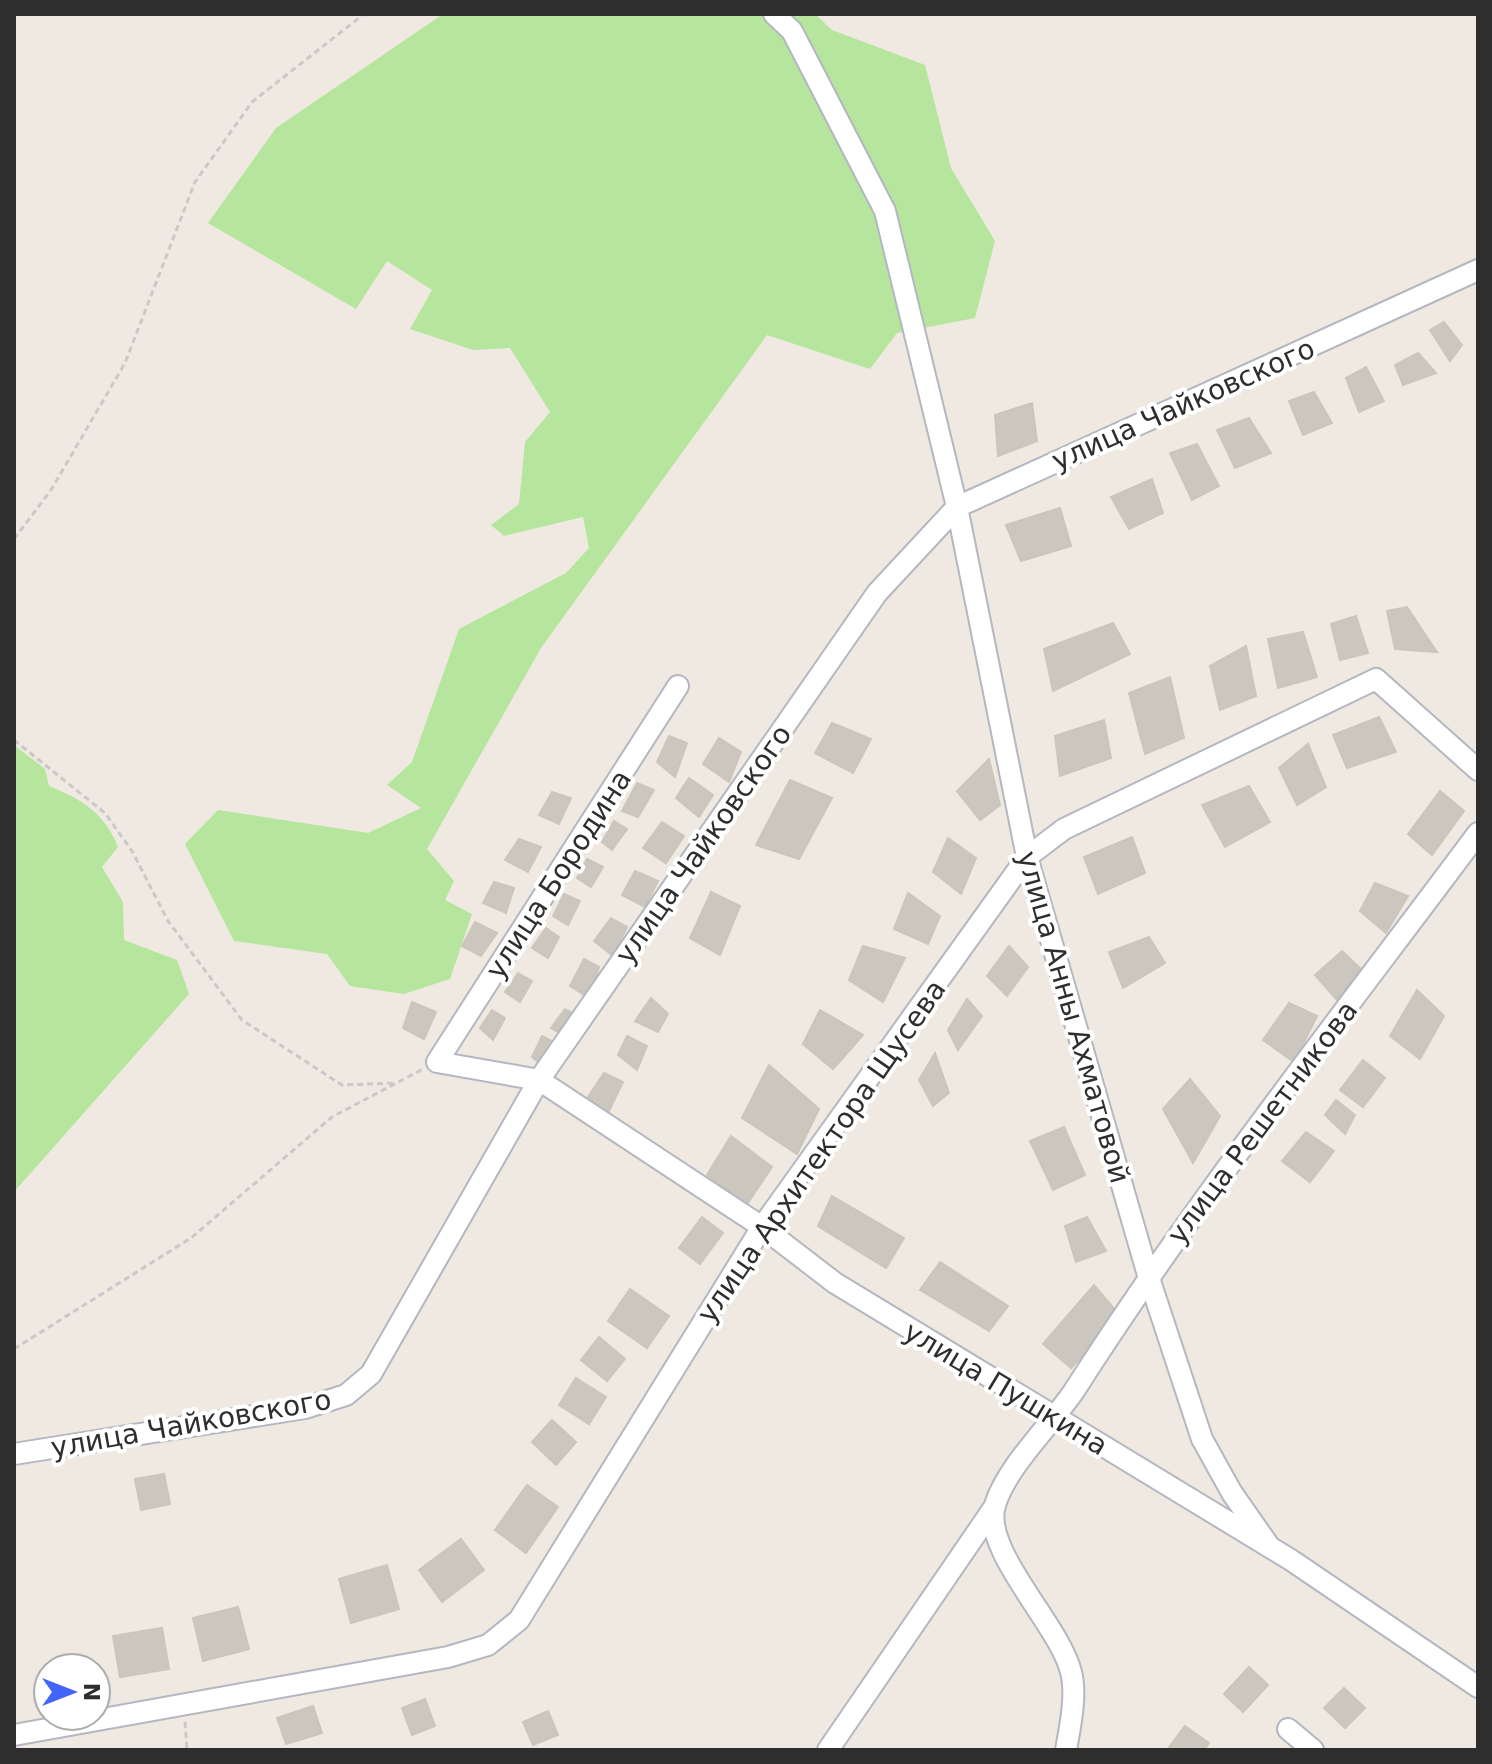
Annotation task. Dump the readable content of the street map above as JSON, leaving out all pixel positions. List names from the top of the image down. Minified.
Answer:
{"streets":{"street":["улица Чайковского","улица Бородина","улица Анны Ахматовой","улица Решетникова","улица Архитектора Щусева","улица Пушкина"]},"crossings":[["улица Чайковского","улица Анны Ахматовой"],["улица Чайковского","улица Пушкина"],["улица Анны Ахматовой","улица Решетникова"],["улица Анны Ахматовой","улица Архитектора Щусева"],["улица Анны Ахматовой","улица Пушкина"],["улица Решетникова","улица Пушкина"],["улица Архитектора Щусева","улица Пушкина"]],"north":"right"}
